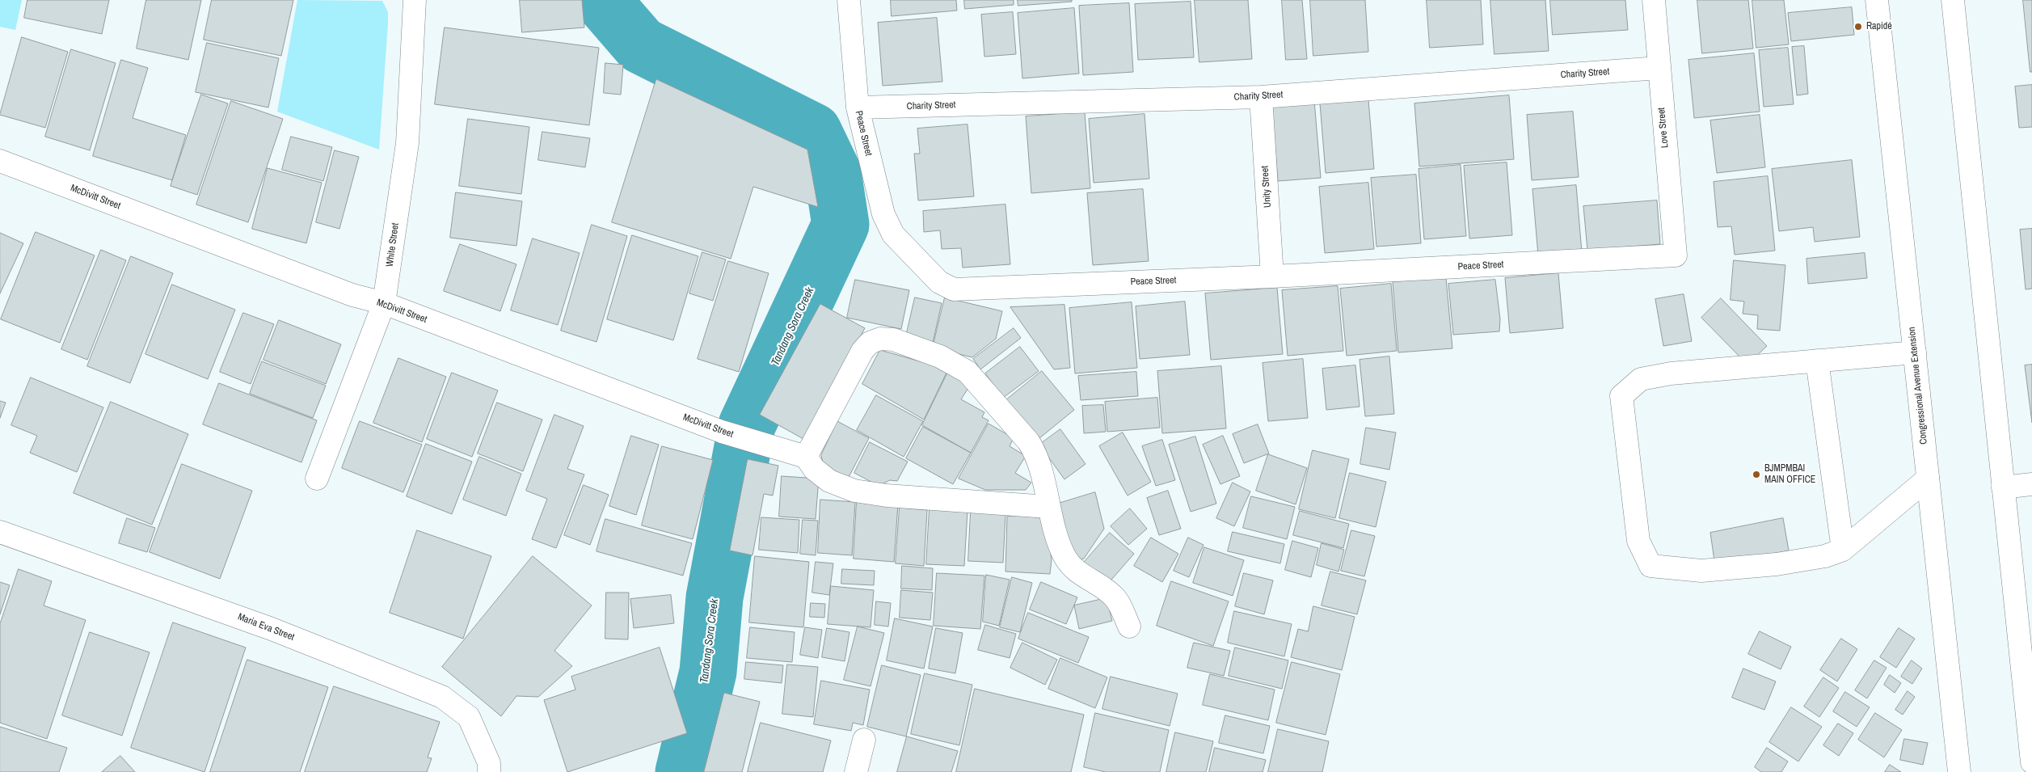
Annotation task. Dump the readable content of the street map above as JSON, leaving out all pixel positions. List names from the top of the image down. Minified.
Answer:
{"streets":{"street":["Charity Street","Love Street","Peace Street","Unity Street","McDivitt Street","White Street","Congressional Avenue Extension","Maria Eva Street"]},"crossings":[["Charity Street","Love Street"],["Charity Street","Peace Street"],["Charity Street","Unity Street"],["Love Street","Peace Street"],["Peace Street","Unity Street"],["McDivitt Street","White Street"]],"water":["Tandang Sora Creek"],"places":["Rapidé","BJMPMBAI MAIN OFFICE"]}
